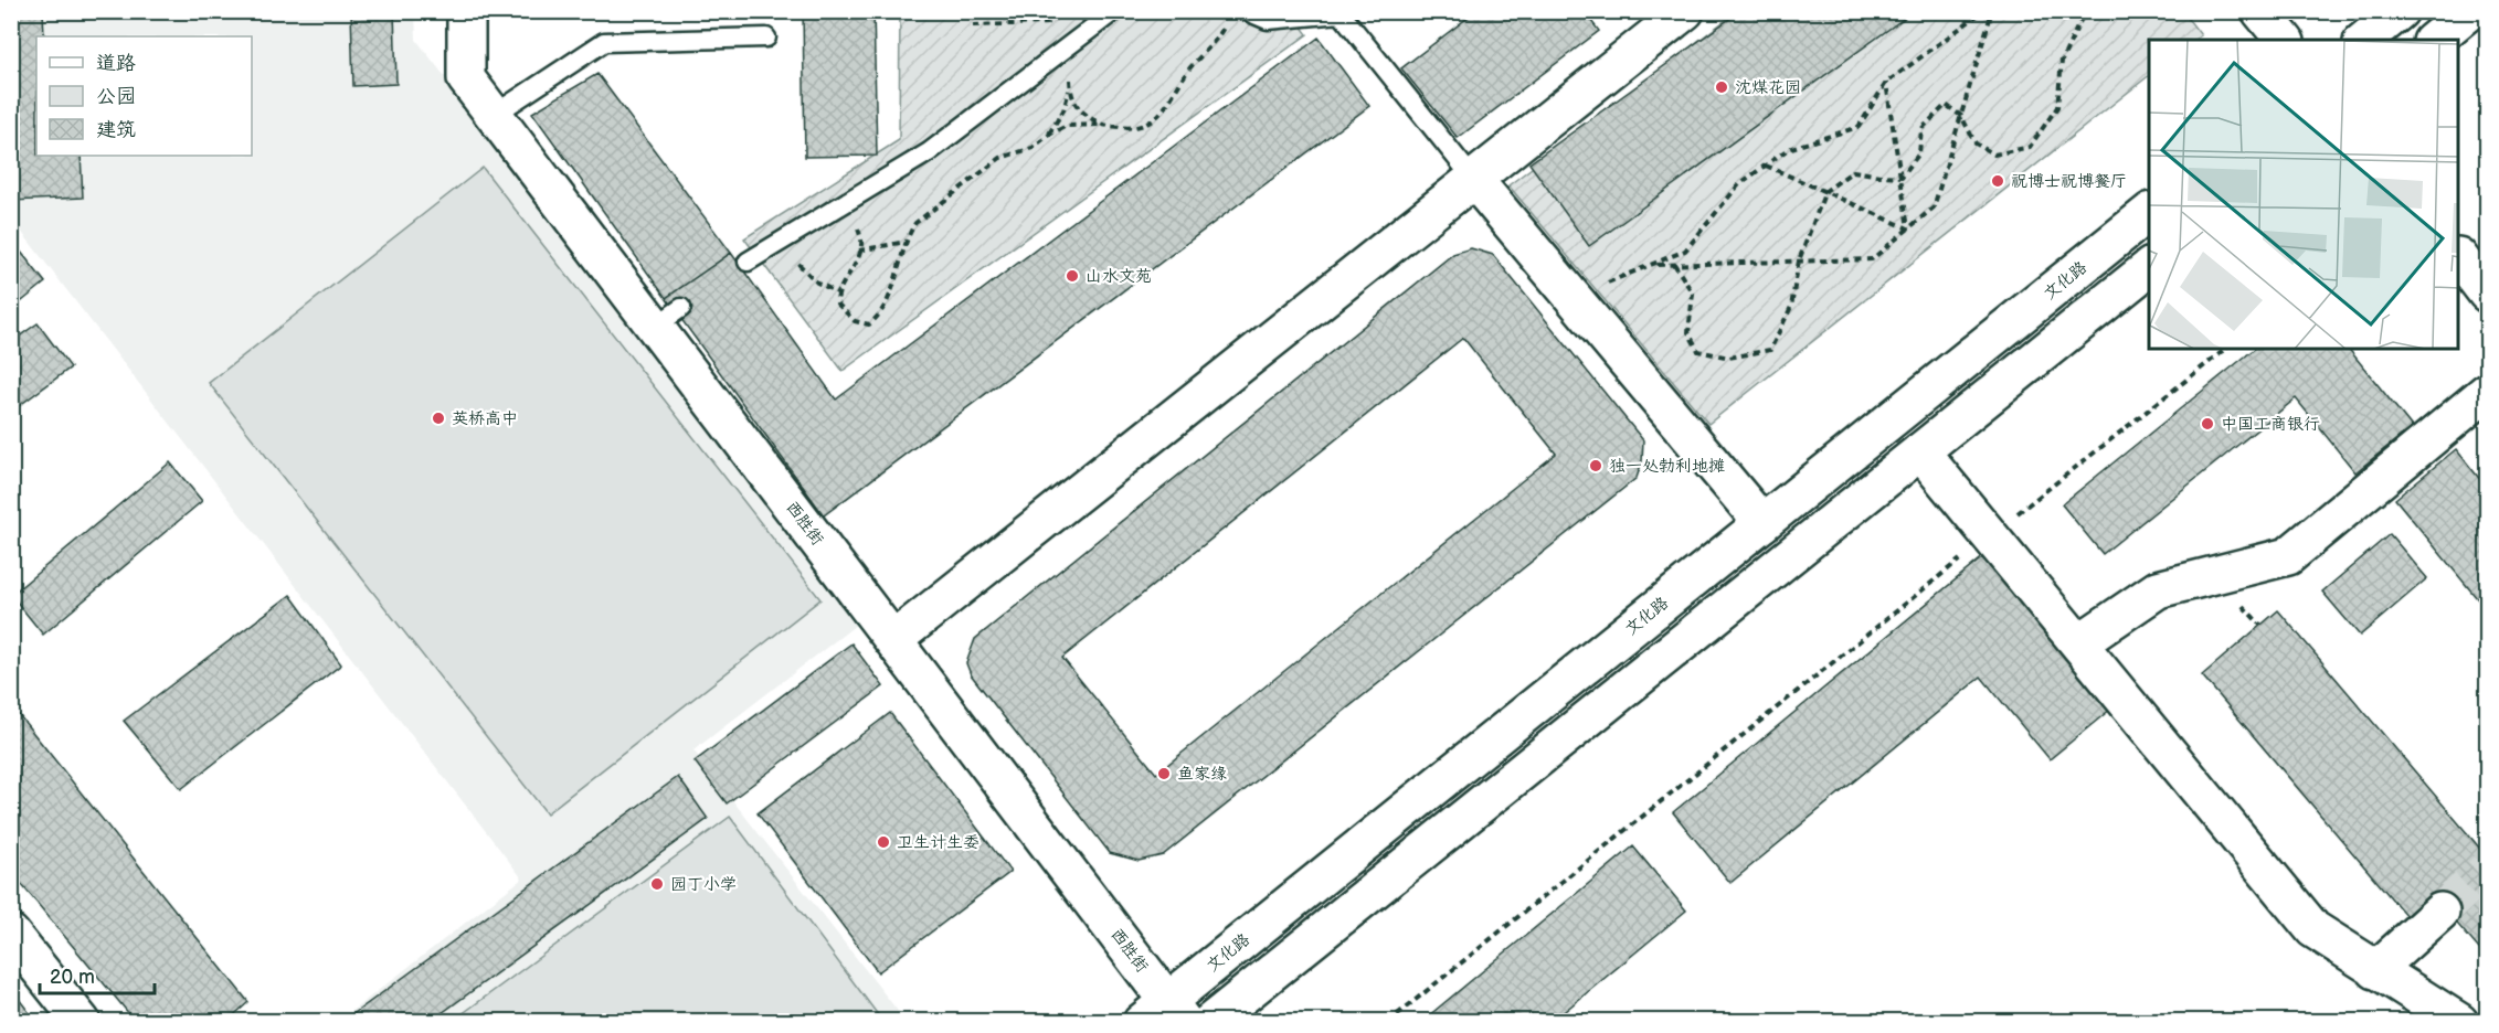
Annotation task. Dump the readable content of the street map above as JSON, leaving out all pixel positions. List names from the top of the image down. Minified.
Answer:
{"streets":{"street":["文化路","西胜街"]},"crossings":[["文化路","西胜街"]],"places":["沈煤花园","祝博士祝博餐厅","山水文苑","英桥高中","中国工商银行","独一处勃利地摊","鱼家缘","卫生计生委","园丁小学"],"legend":["道路","公园","建筑"],"scale_bar":"20 m"}
